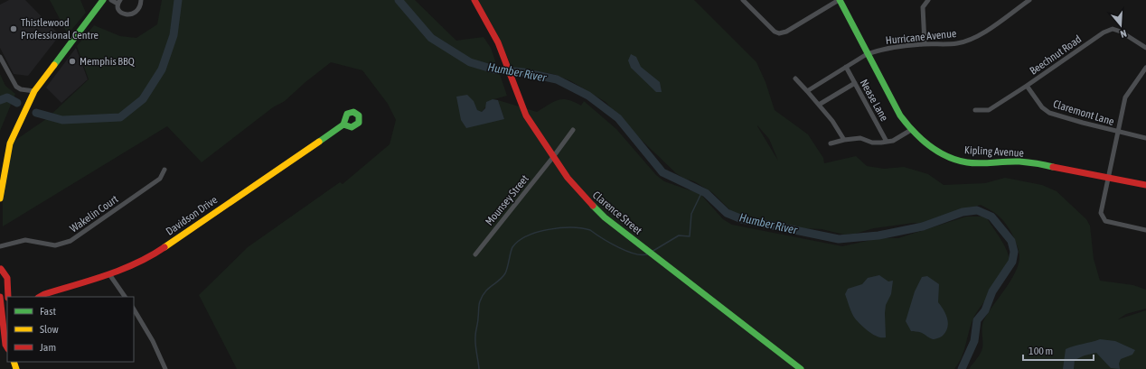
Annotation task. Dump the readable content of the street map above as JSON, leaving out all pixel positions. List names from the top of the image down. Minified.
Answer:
{"streets":{"street":["Hurricane Avenue","Beechnut Road","Nease Lane","Claremont Lane","Kipling Avenue","Mounsey Street","Clarence Street","Wakelin Court","Davidson Drive"]},"crossings":[["Hurricane Avenue","Nease Lane"],["Hurricane Avenue","Kipling Avenue"],["Beechnut Road","Claremont Lane"],["Mounsey Street","Clarence Street"]],"water":["Humber River"],"places":["Thistlewood Professional Centre","Memphis BBQ"],"legend":["Fast","Slow","Jam"],"scale_bar":"100 m","north":"bottom"}
